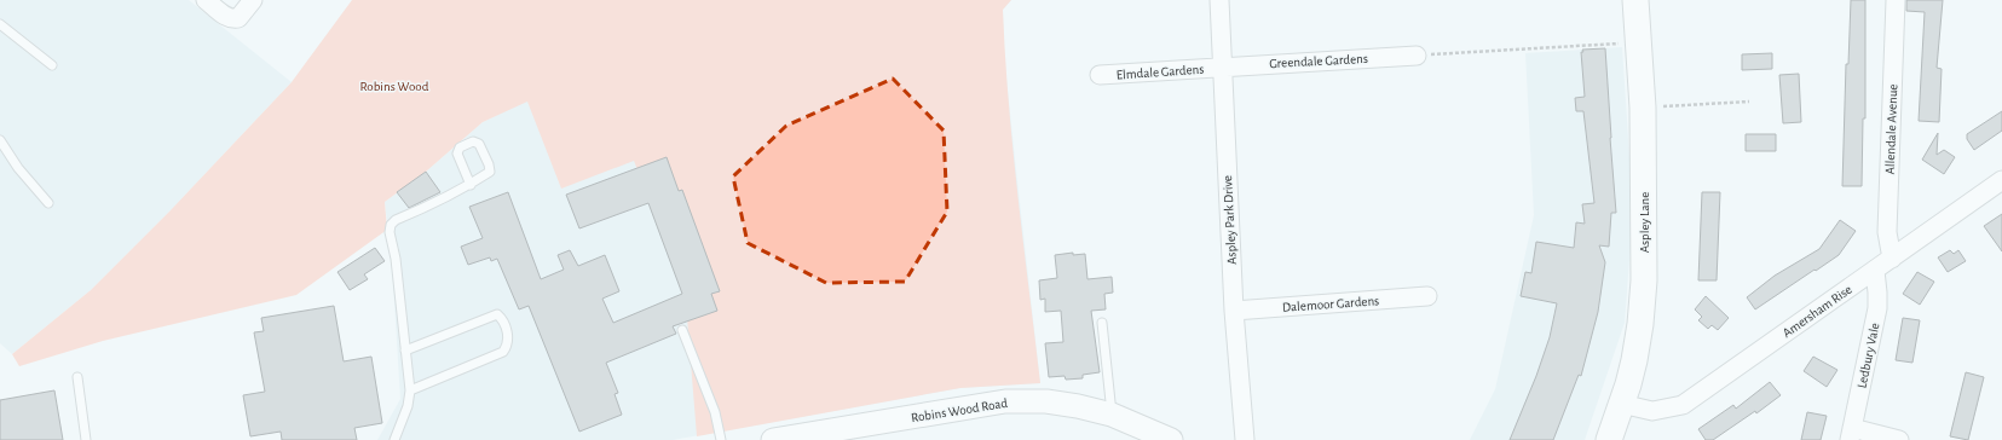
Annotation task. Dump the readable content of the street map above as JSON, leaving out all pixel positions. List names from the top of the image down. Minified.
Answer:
{"streets":{"main road":["Aspley Lane"],"street":["Greendale Gardens","Elmdale Gardens","Allendale Avenue","Aspley Park Drive","Dalemoor Gardens","Amersham Rise","Ledbury Vale","Robins Wood Road"]},"crossings":[["Greendale Gardens","Elmdale Gardens"],["Greendale Gardens","Aspley Park Drive"],["Elmdale Gardens","Aspley Park Drive"],["Allendale Avenue","Amersham Rise"],["Aspley Park Drive","Dalemoor Gardens"],["Aspley Lane","Amersham Rise"],["Amersham Rise","Ledbury Vale"]],"parks":["Robins Wood"]}
